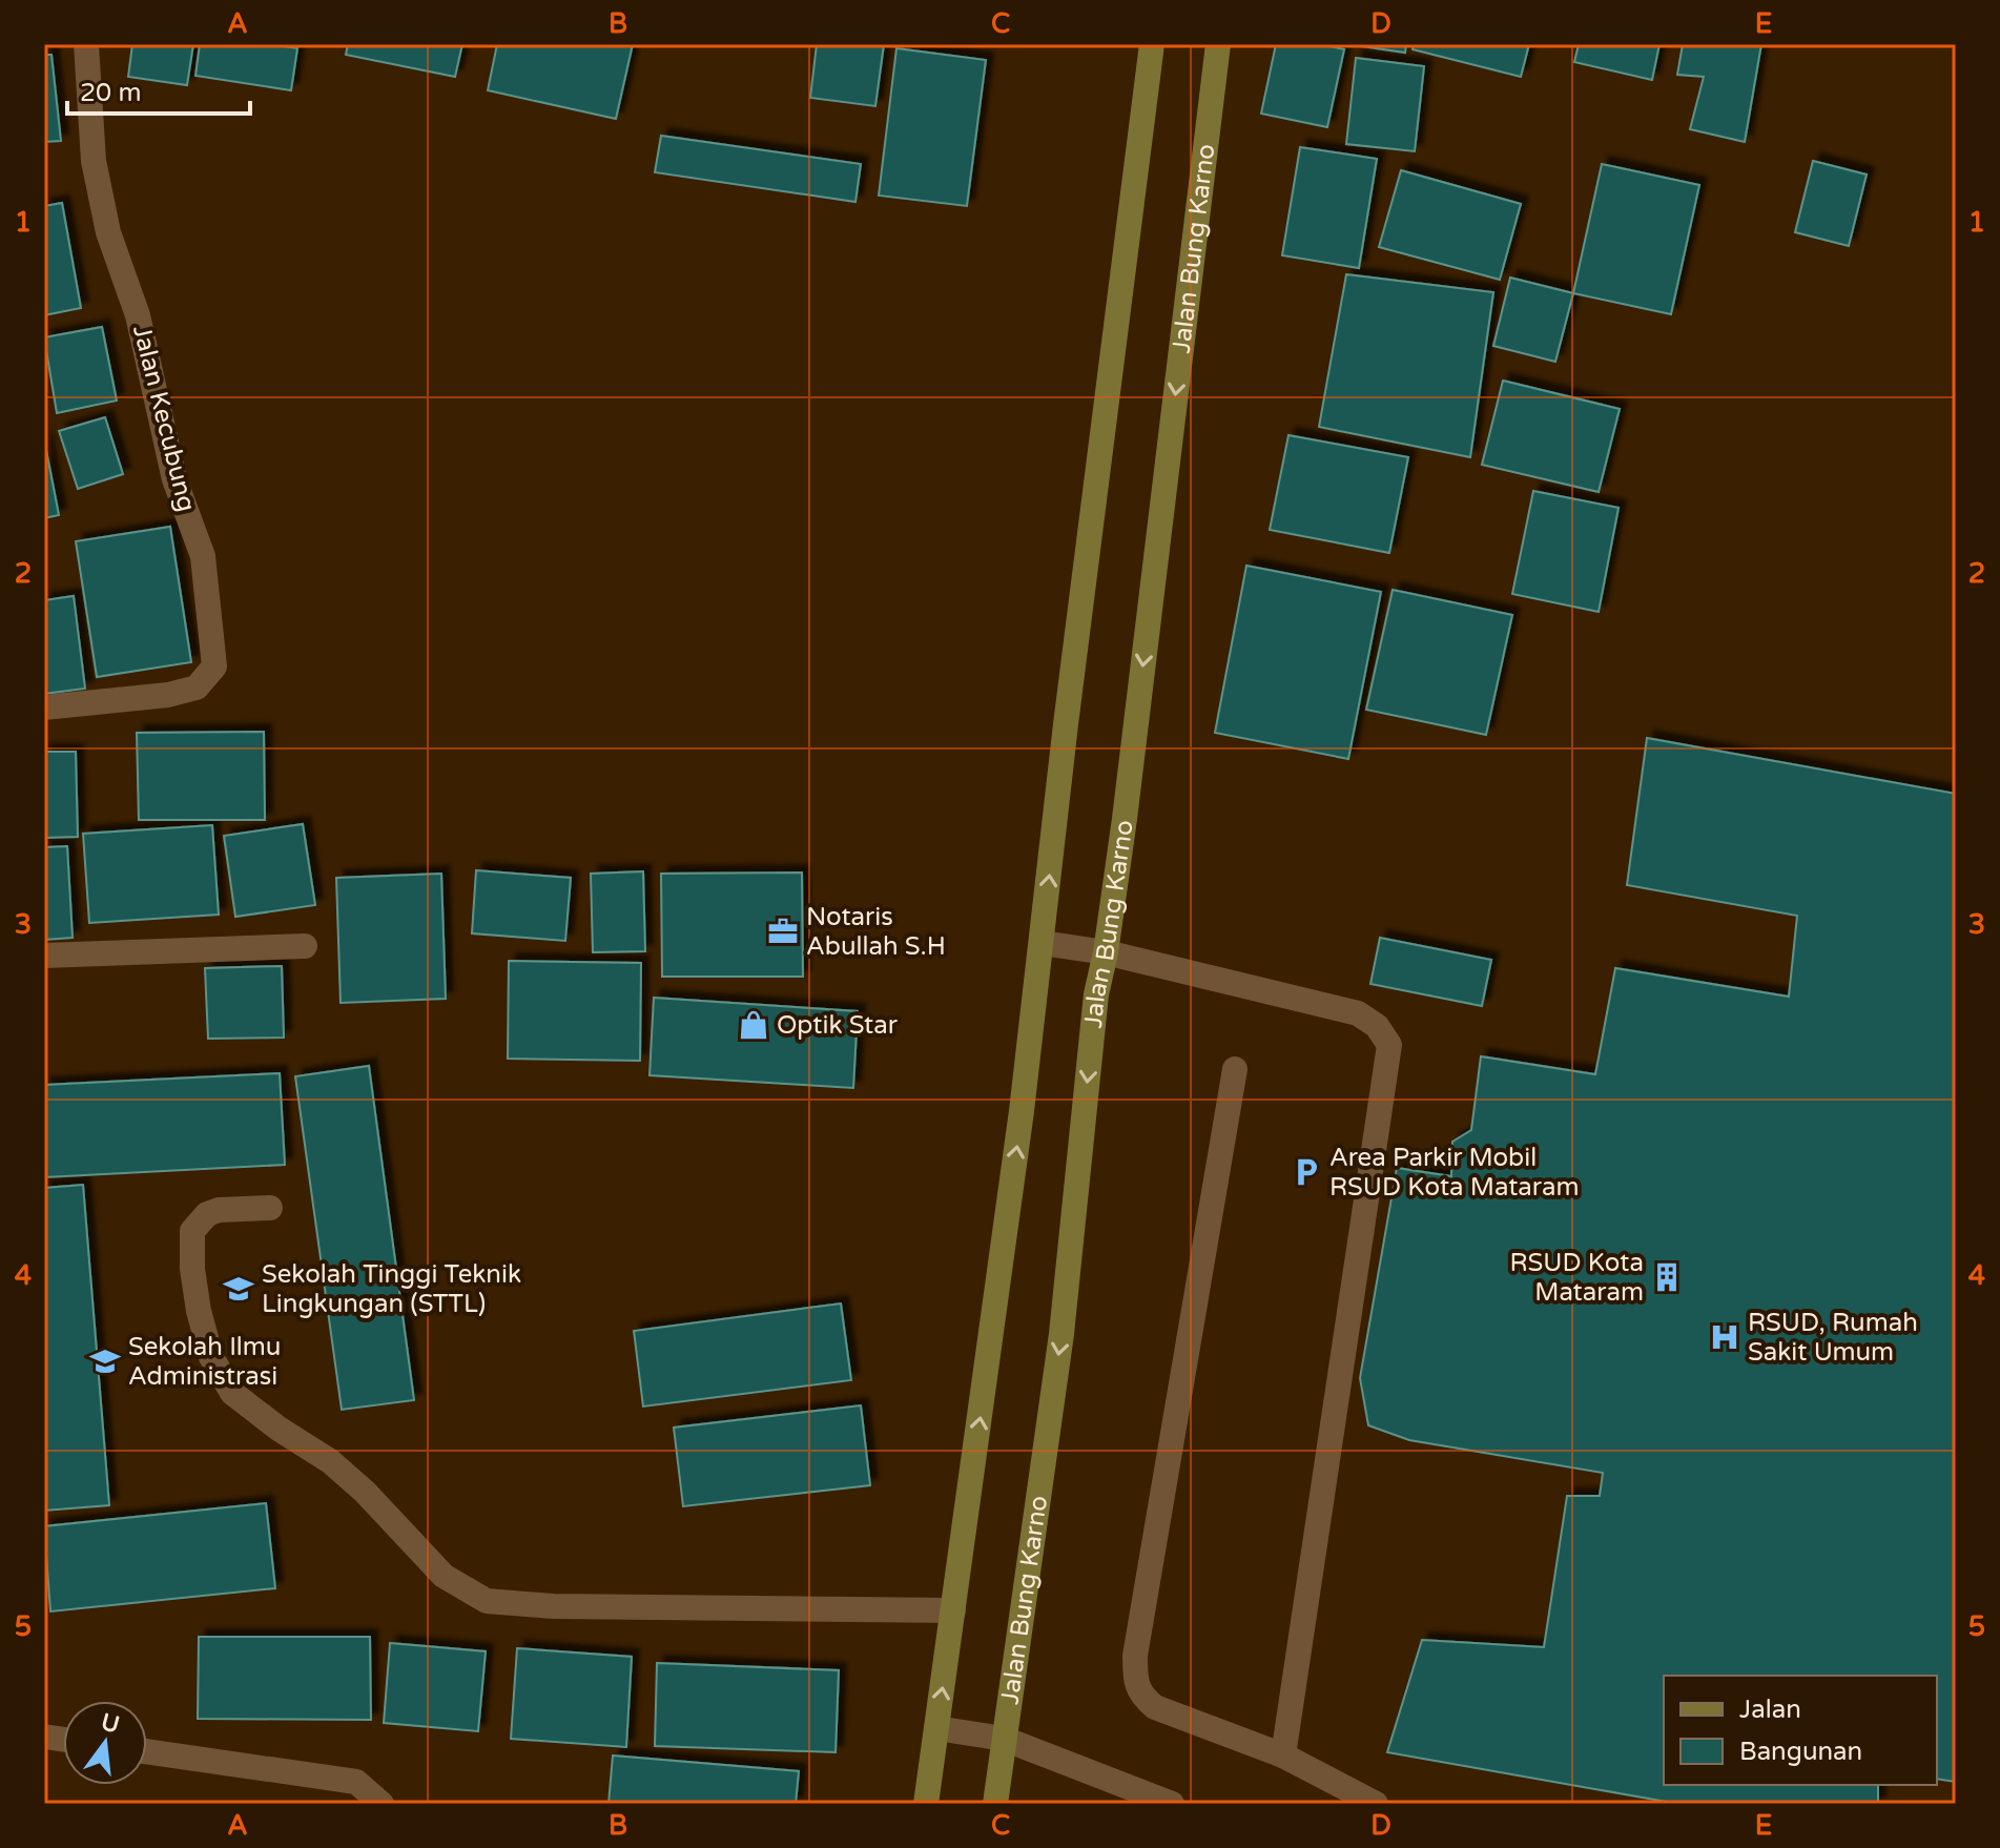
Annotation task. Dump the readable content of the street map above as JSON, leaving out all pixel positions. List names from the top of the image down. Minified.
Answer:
{"streets":{"main road":["Jalan Bung Karno"],"street":["Jalan Kecubung"]},"places":{"office":["Notaris Abullah S.H"],"shop":["Optik Star"],"parking":["Area Parkir Mobil RSUD Kota Mataram"],"building":["RSUD Kota Mataram"],"school or university":["Sekolah Tinggi Teknik Lingkungan (STTL)","Sekolah Ilmu Administrasi"],"hospital":["RSUD, Rumah Sakit Umum"]},"legend":["Jalan","Bangunan"],"scale_bar":"20 m","north":"top","grid":{"columns":["A","B","C","D","E"],"rows":["1","2","3","4","5"]}}
